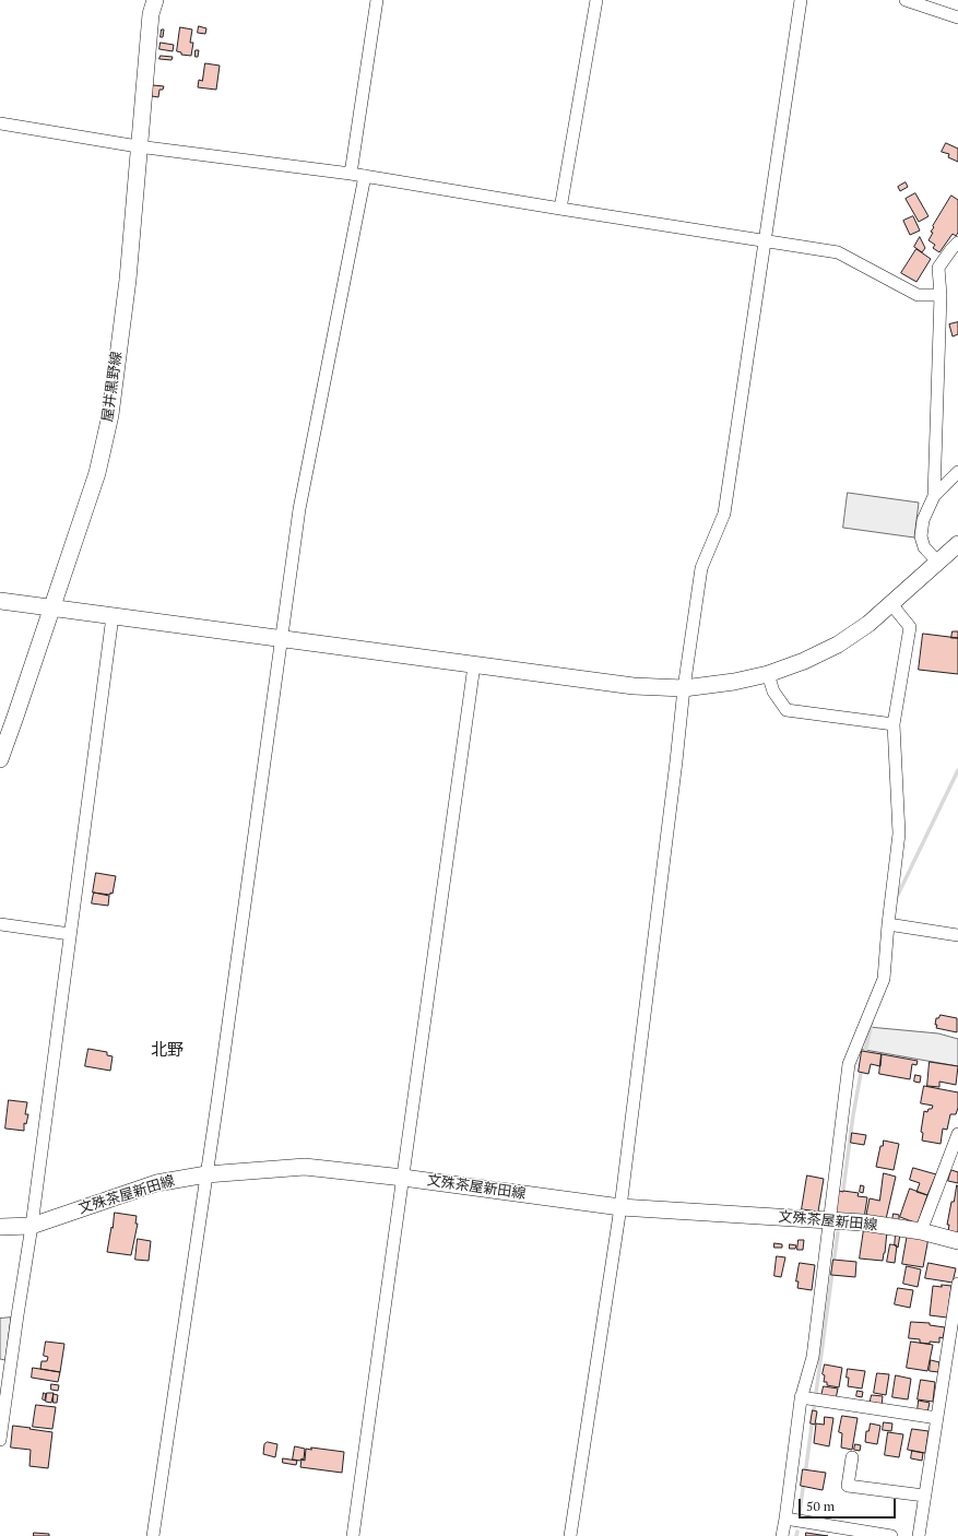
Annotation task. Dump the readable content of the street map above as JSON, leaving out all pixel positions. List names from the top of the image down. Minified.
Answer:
{"streets":{"main road":["屋井黒野線","文殊茶屋新田線"]},"districts":["北野"],"scale_bar":"50 m"}
